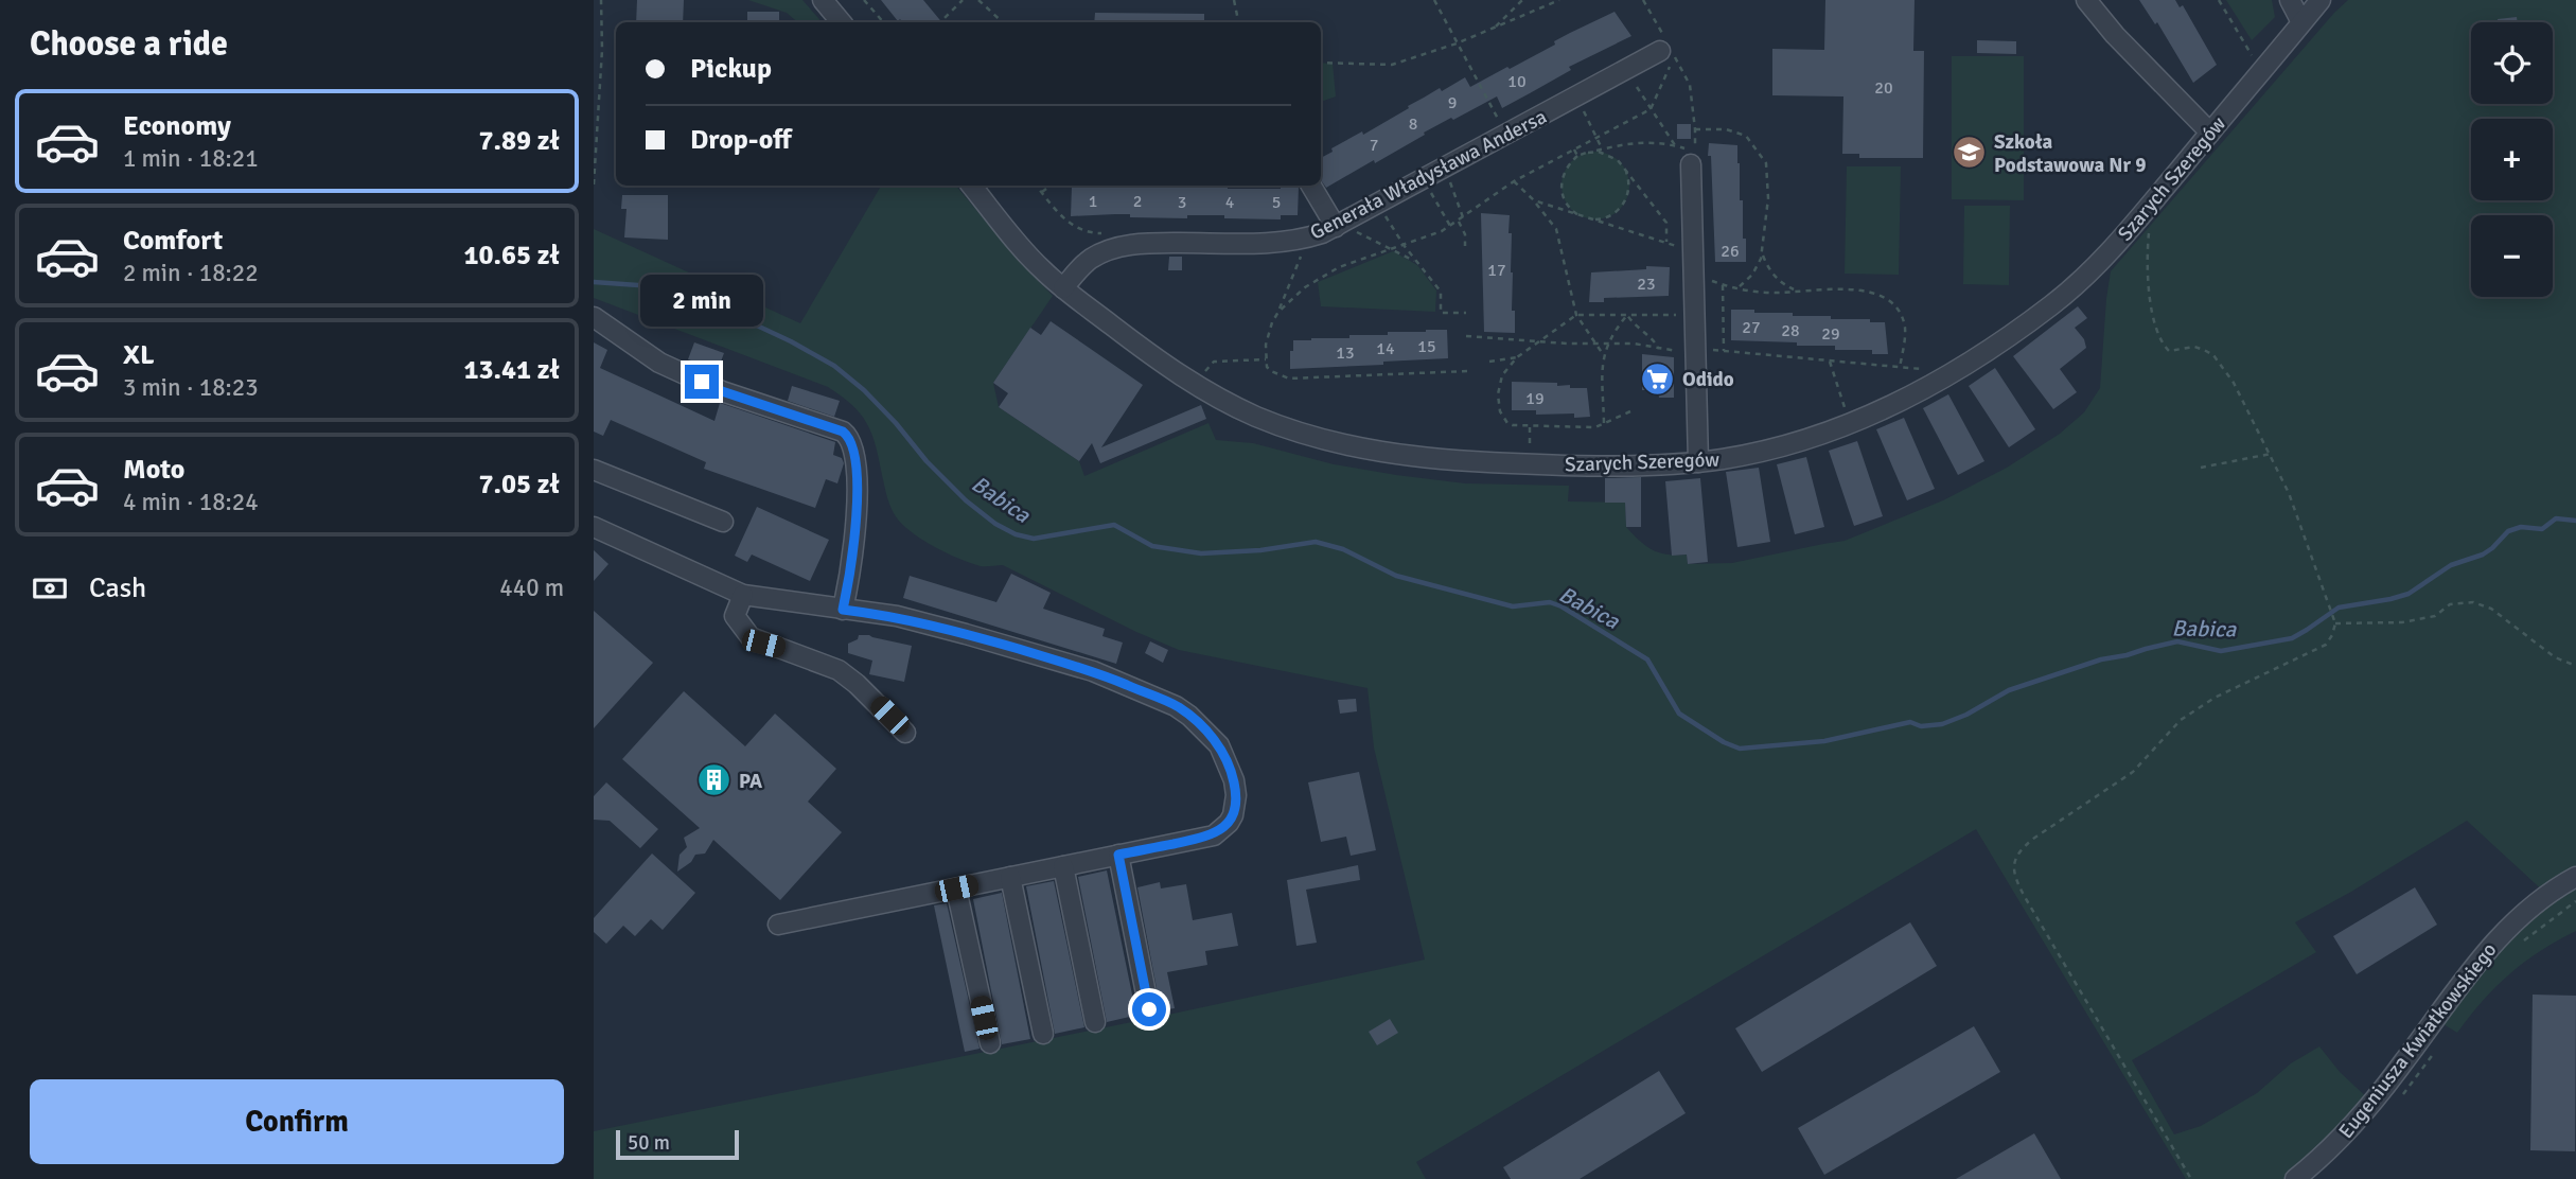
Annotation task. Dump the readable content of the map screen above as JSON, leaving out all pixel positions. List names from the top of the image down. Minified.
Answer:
{"streets":{"street":["Generała Władysława Andersa","Szarych Szeregów","Eugeniusza Kwiatkowskiego"]},"crossings":[["Generała Władysława Andersa","Szarych Szeregów"]],"water":["Babica"],"places":{"school or university":["Szkoła Podstawowa Nr 9"],"supermarket":["Odido"],"building":["PA"]},"house_numbers":["10","20","9","8","7","1","2","3","4","5","26","17","23","27","28","29","15","14","13","19"],"scale_bar":"50 m","page":{"heading":"Choose a ride","map_buttons":["+","−"],"banner":["Pickup","Drop-off"],"list":[{"name":"Economy","note":"1 min · 18:21","value":"7.89 zł"},{"name":"Comfort","note":"2 min · 18:22","value":"10.65 zł"},{"name":"XL","note":"3 min · 18:23","value":"13.41 zł"},{"name":"Moto","note":"4 min · 18:24","value":"7.05 zł"}],"bubble":"2 min","pay":["Cash","440 m"],"buttons":"Confirm","scale":"50 m"}}
